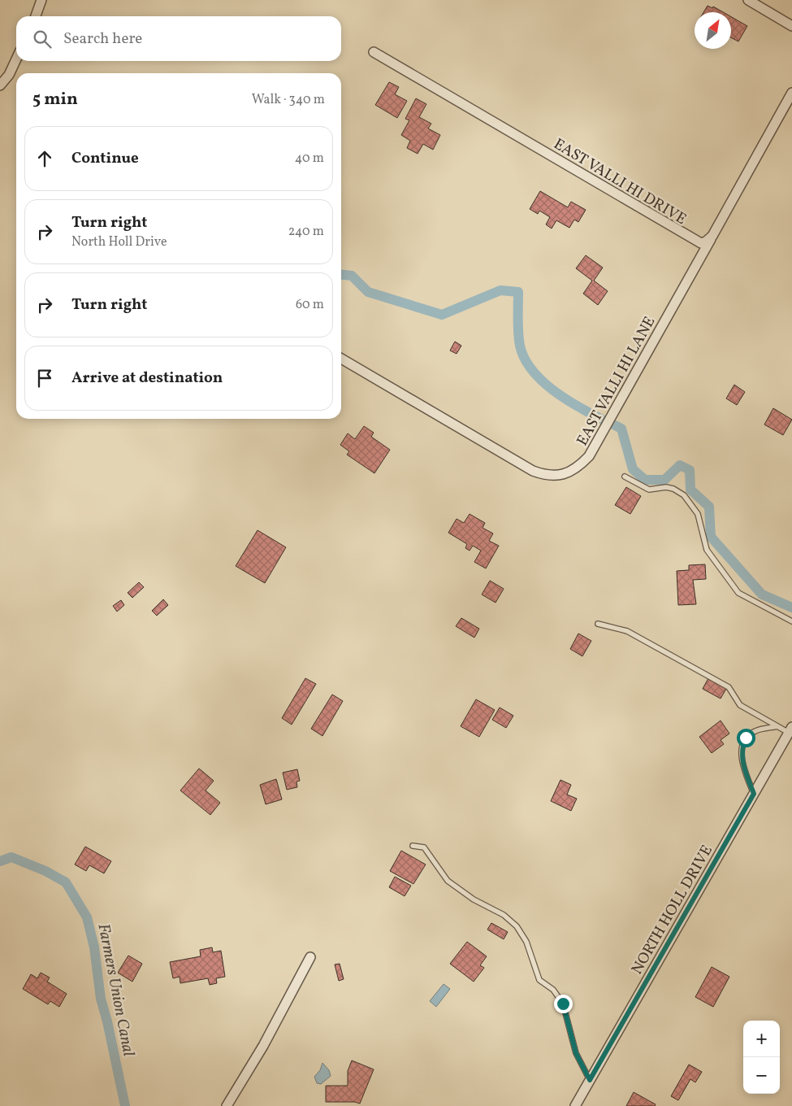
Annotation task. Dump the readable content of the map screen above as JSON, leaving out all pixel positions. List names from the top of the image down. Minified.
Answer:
{"streets":{"street":["EAST VALLI HI DRIVE","EAST VALLI HI LANE","NORTH HOLL DRIVE"]},"crossings":[["EAST VALLI HI DRIVE","EAST VALLI HI LANE"]],"water":["Farmers Union Canal"],"north":"top right","page":{"search":"Search here","heading":["5 min","Walk · 340 m"],"list":[["Continue","40 m"],["Turn right","North Holl Drive","240 m"],["Turn right","60 m"],"Arrive at destination"],"map_buttons":["+","−"]}}
